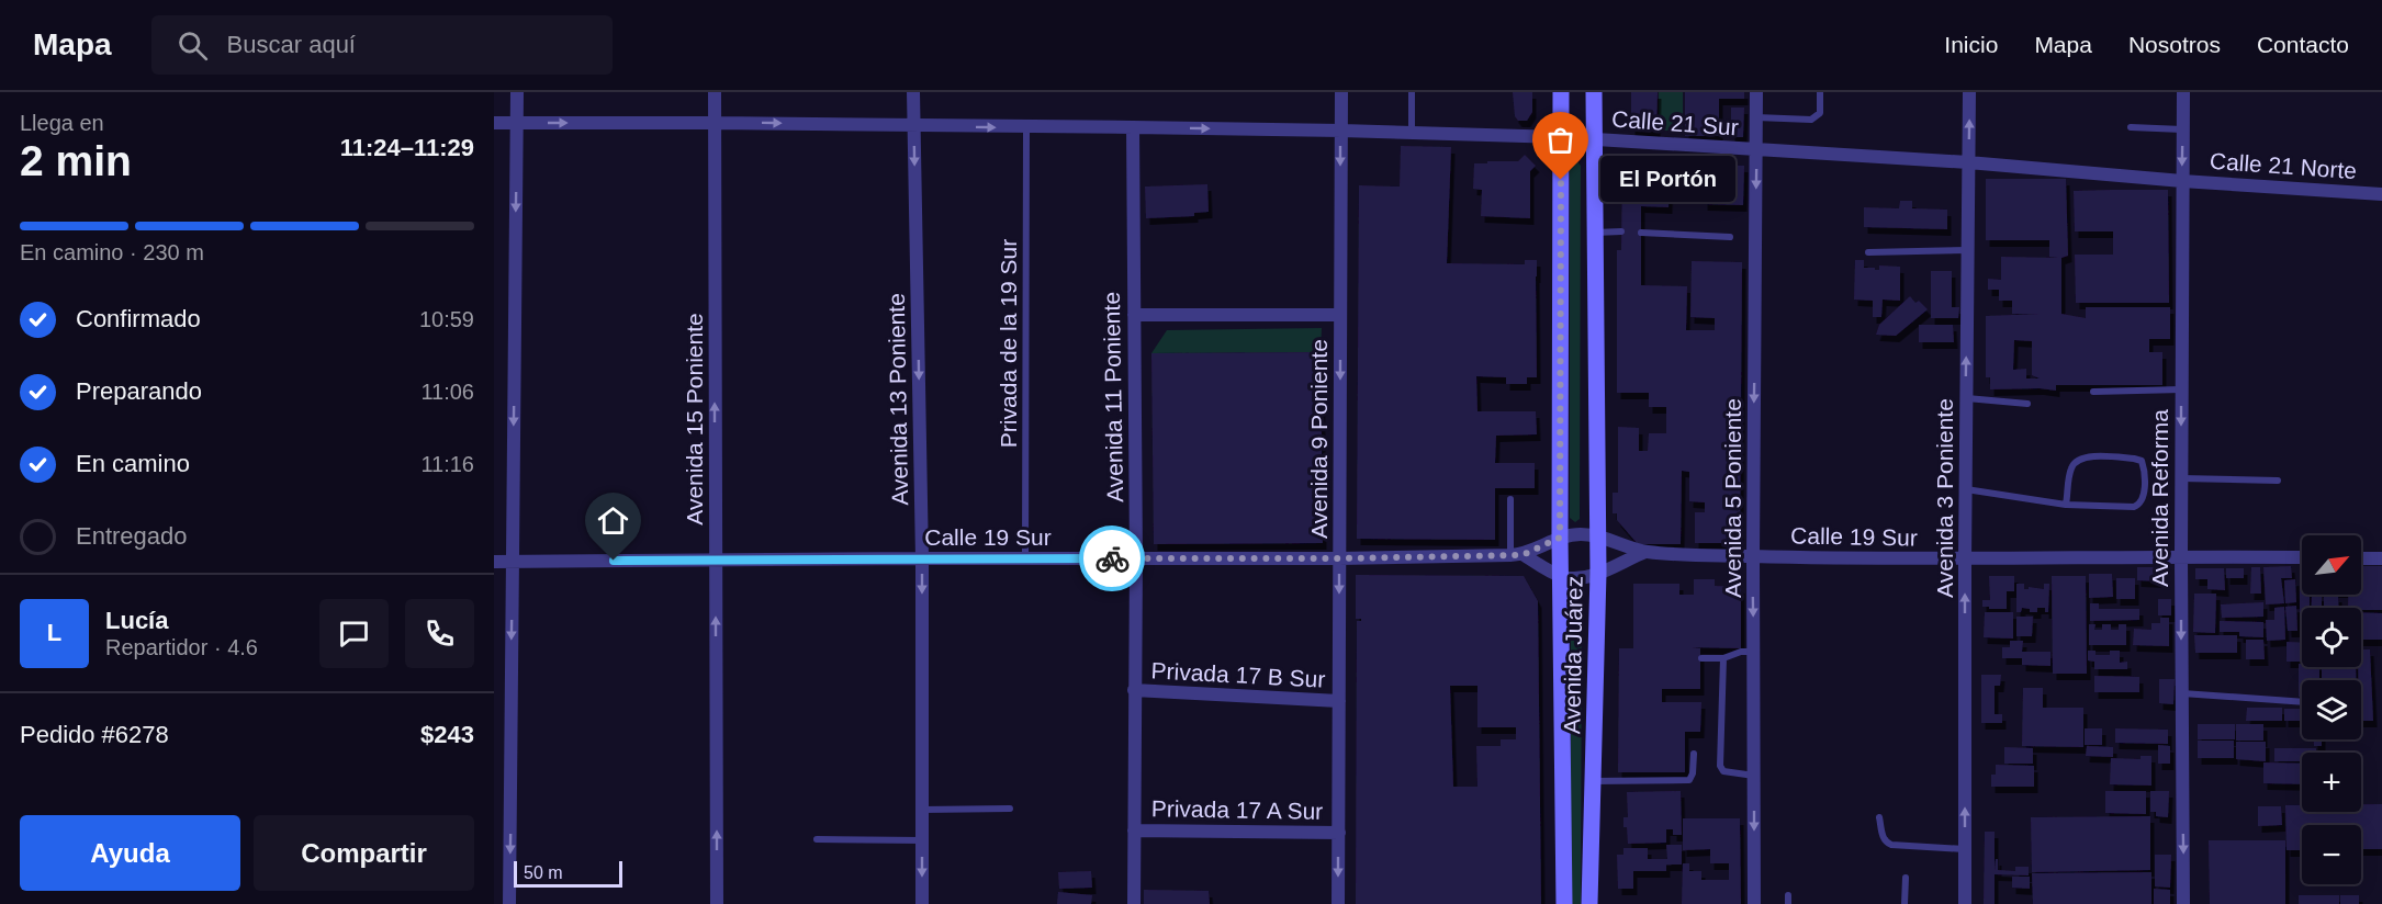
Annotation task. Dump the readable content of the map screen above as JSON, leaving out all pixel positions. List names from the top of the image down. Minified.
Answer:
{"streets":{"main road":["Avenida Juárez"],"street":["Calle 21 Sur","Calle 21 Norte","Avenida 11 Poniente","Avenida 13 Poniente","Avenida 15 Poniente","Avenida 9 Poniente","Avenida 5 Poniente","Avenida 3 Poniente","Avenida Reforma","Calle 19 Sur","Privada 17 B Sur","Privada 17 A Sur"],"lane":["Privada de la 19 Sur"]},"crossings":[["Calle 21 Sur","Calle 21 Norte"],["Calle 21 Sur","Privada de la 19 Sur"],["Calle 21 Sur","Avenida 11 Poniente"],["Calle 21 Sur","Avenida 13 Poniente"],["Calle 21 Sur","Avenida 15 Poniente"],["Calle 21 Sur","Avenida 9 Poniente"],["Calle 21 Sur","Avenida 5 Poniente"],["Calle 21 Sur","Avenida 3 Poniente"],["Calle 21 Sur","Avenida Reforma"],["Calle 21 Sur","Avenida Juárez"],["Calle 21 Norte","Avenida Reforma"],["Privada de la 19 Sur","Calle 19 Sur"],["Avenida 11 Poniente","Calle 19 Sur"],["Avenida 11 Poniente","Privada 17 B Sur"],["Avenida 11 Poniente","Privada 17 A Sur"],["Avenida 13 Poniente","Calle 19 Sur"],["Avenida 15 Poniente","Calle 19 Sur"],["Avenida 9 Poniente","Calle 19 Sur"],["Avenida 9 Poniente","Privada 17 B Sur"],["Avenida 9 Poniente","Privada 17 A Sur"],["Avenida 5 Poniente","Calle 19 Sur"],["Avenida 3 Poniente","Calle 19 Sur"],["Avenida Reforma","Calle 19 Sur"],["Calle 19 Sur","Avenida Juárez"]],"one_way":["Calle 21 Sur","Avenida 13 Poniente","Avenida 15 Poniente","Avenida 9 Poniente","Avenida 5 Poniente","Avenida 3 Poniente","Avenida Reforma"],"places":["El Portón"],"scale_bar":"50 m","north":"top right","page":{"header":"Mapa","search":"Buscar aquí","nav":["Inicio","Mapa","Nosotros","Contacto"],"heading":["2 min","Llega en","11:24–11:29"],"panel":["Lucía","Repartidor · 4.6","Pedido #6278","$243"],"bubble":"El Portón","bar":"En camino · 230 m","list":[["Confirmado","10:59"],["Preparando","11:06"],["En camino","11:16"],"Entregado"],"map_buttons":["+","−"],"round":"L","buttons":["Ayuda","Compartir"],"scale":"50 m"}}
